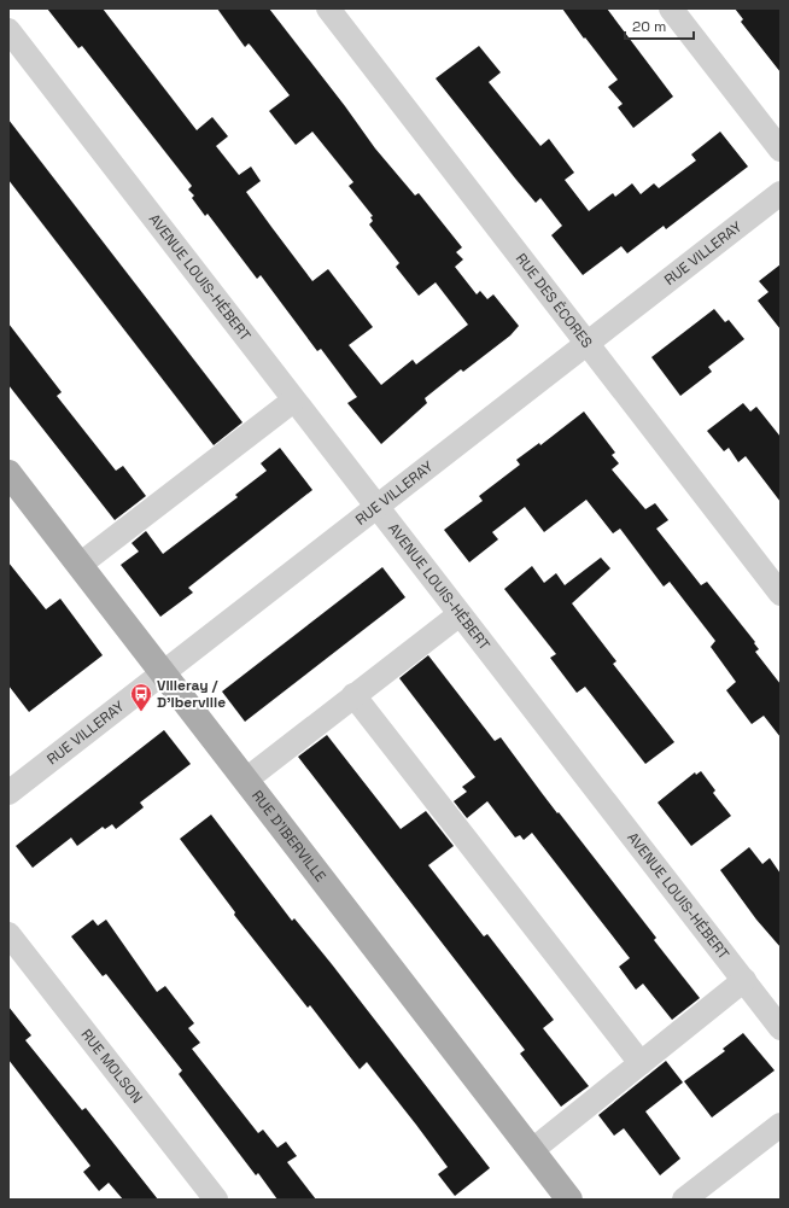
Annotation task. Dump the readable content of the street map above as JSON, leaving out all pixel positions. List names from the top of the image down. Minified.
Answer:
{"streets":{"main road":["RUE D'IBERVILLE"],"street":["RUE VILLERAY","AVENUE LOUIS-HÉBERT","RUE DES ÉCORES","RUE MOLSON"]},"crossings":[["RUE VILLERAY","AVENUE LOUIS-HÉBERT"],["RUE VILLERAY","RUE DES ÉCORES"],["RUE VILLERAY","RUE D'IBERVILLE"]],"places":{"bus stop":["Villeray / D'Iberville"]},"scale_bar":"20 m"}
